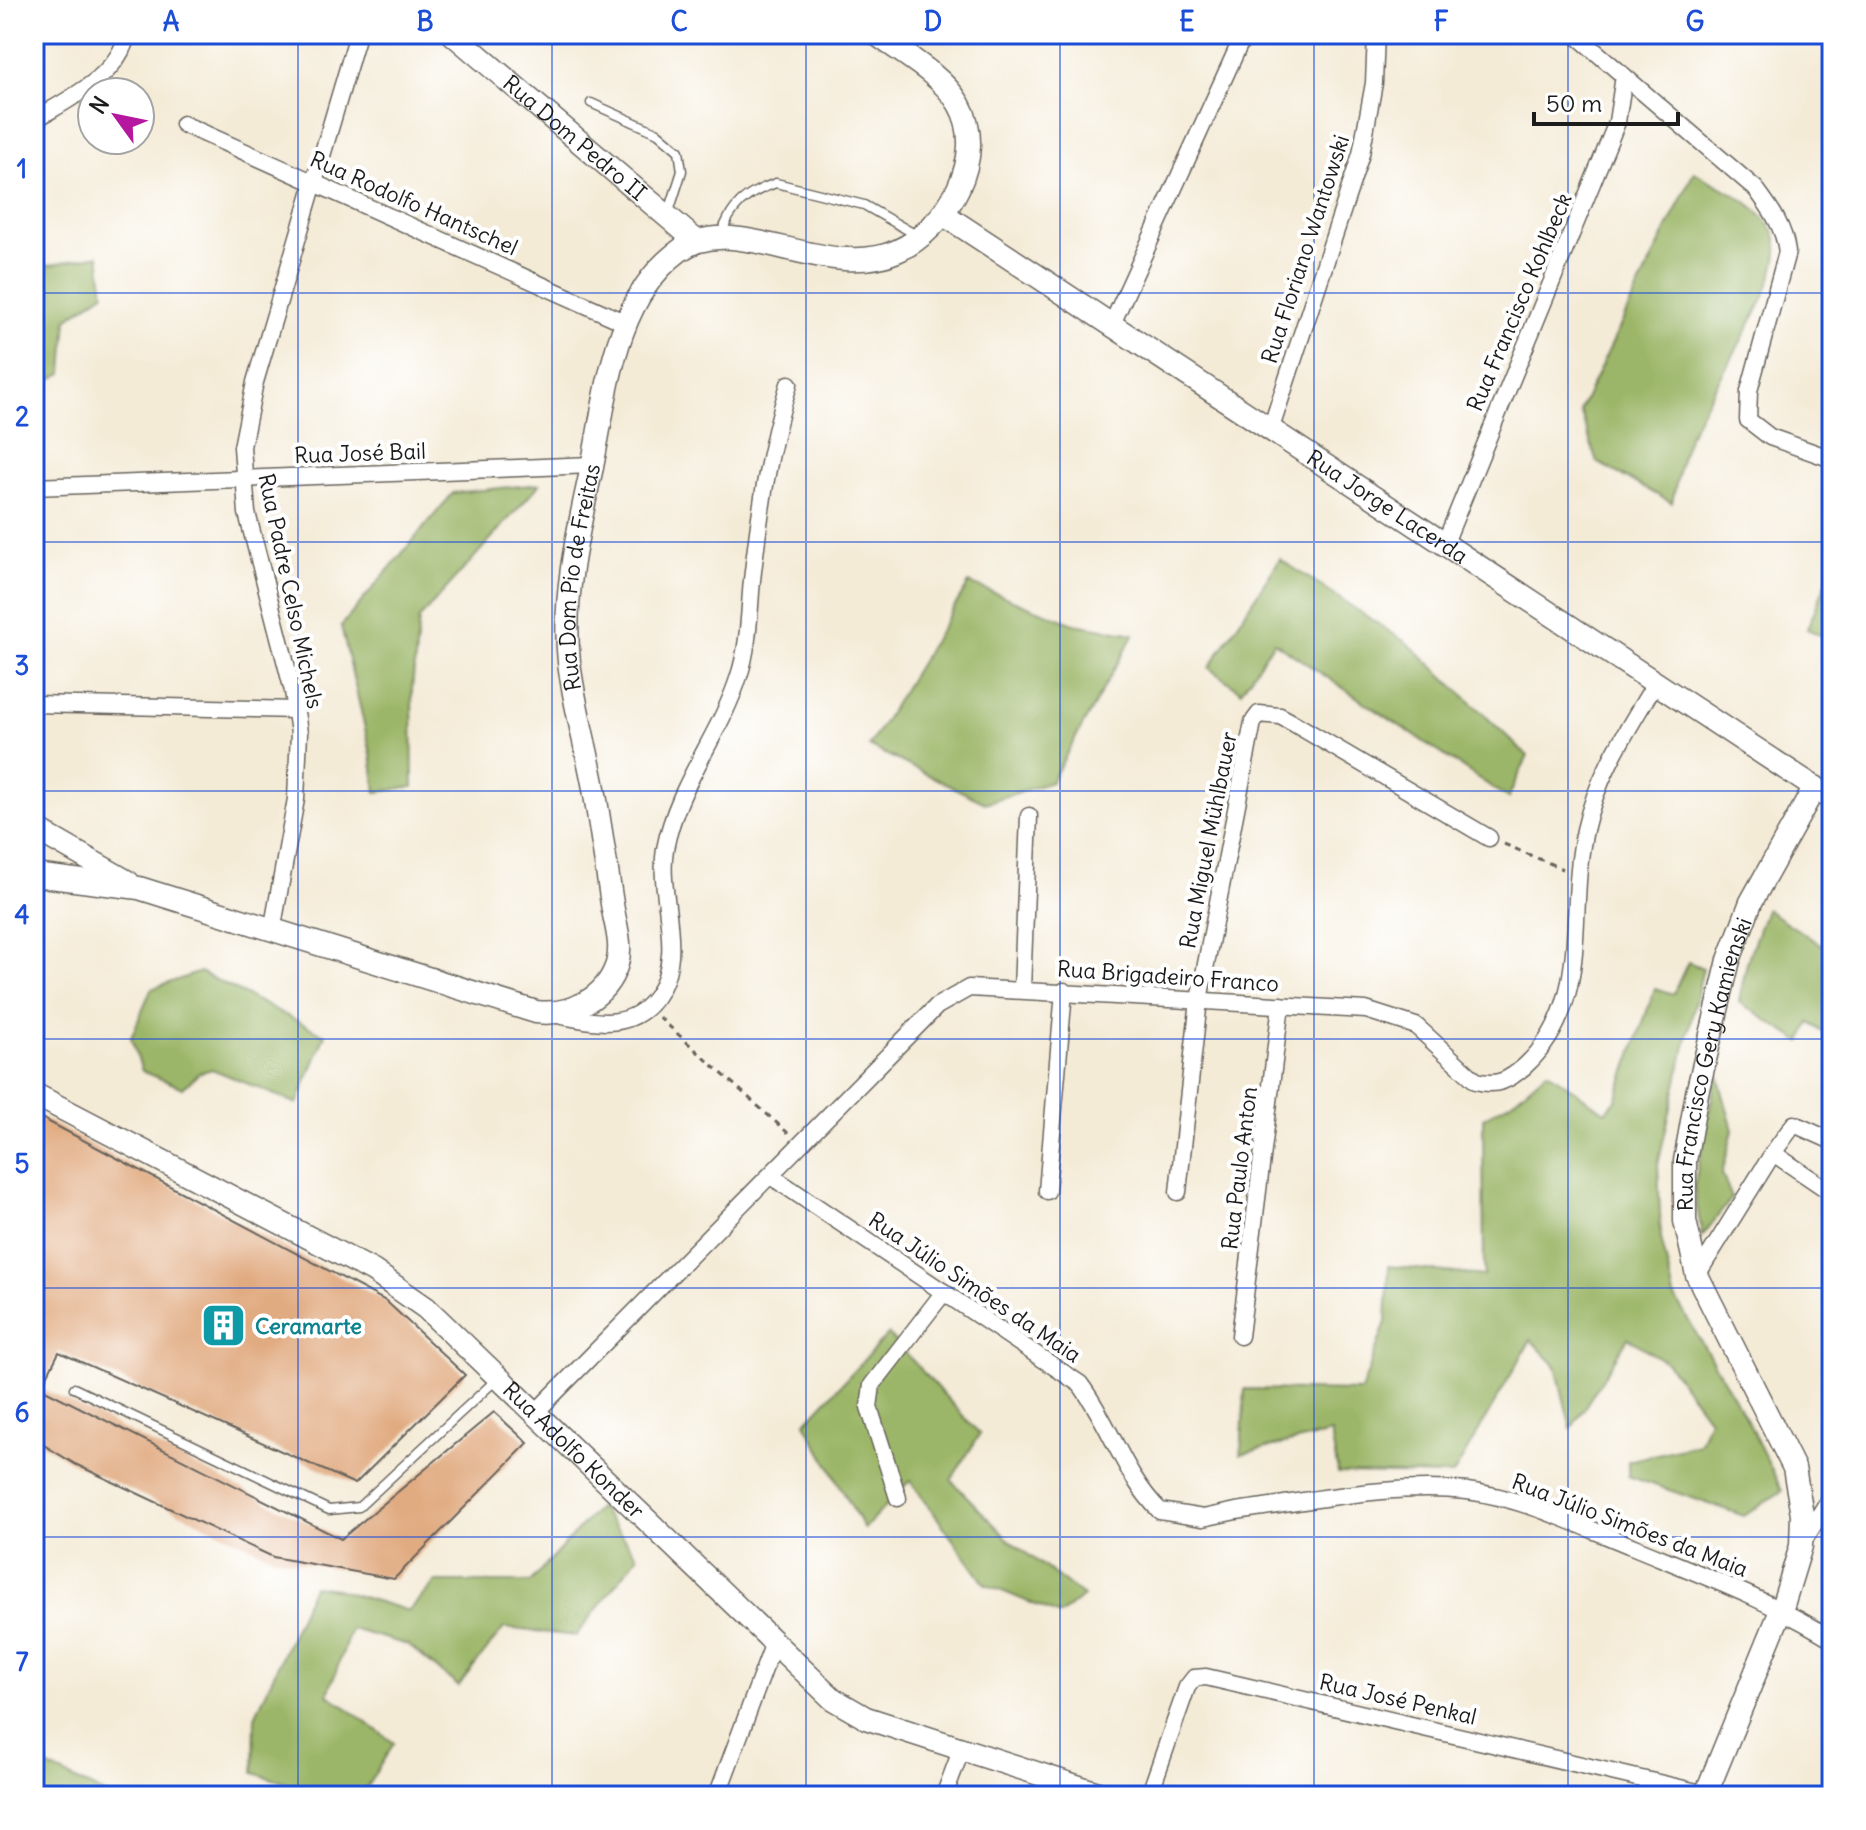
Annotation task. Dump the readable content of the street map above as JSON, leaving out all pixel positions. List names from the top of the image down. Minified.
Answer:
{"streets":{"main road":["Rua Dom Pedro II","Rua Jorge Lacerda","Rua Dom Pio de Freitas","Rua Francisco Gery Kamienski","Rua Adolfo Konder"],"street":["Rua Rodolfo Hantschel","Rua Floriano Wantowski","Rua Francisco Kohlbeck","Rua José Bail","Rua Padre Celso Michels","Rua Miguel Mühlbauer","Rua Brigadeiro Franco","Rua Paulo Anton","Rua Júlio Simões da Maia","Rua José Penkal"]},"crossings":[["Rua Dom Pedro II","Rua Dom Pio de Freitas"],["Rua Rodolfo Hantschel","Rua Dom Pio de Freitas"],["Rua Rodolfo Hantschel","Rua Padre Celso Michels"],["Rua Floriano Wantowski","Rua Jorge Lacerda"],["Rua Francisco Kohlbeck","Rua Jorge Lacerda"],["Rua José Bail","Rua Dom Pio de Freitas"],["Rua José Bail","Rua Padre Celso Michels"],["Rua Jorge Lacerda","Rua Dom Pio de Freitas"],["Rua Jorge Lacerda","Rua Brigadeiro Franco"],["Rua Jorge Lacerda","Rua Francisco Gery Kamienski"],["Rua Miguel Mühlbauer","Rua Brigadeiro Franco"],["Rua Brigadeiro Franco","Rua Paulo Anton"],["Rua Brigadeiro Franco","Rua Júlio Simões da Maia"],["Rua Brigadeiro Franco","Rua Adolfo Konder"],["Rua Francisco Gery Kamienski","Rua Júlio Simões da Maia"],["Rua Francisco Gery Kamienski","Rua José Penkal"]],"places":{"building":["Ceramarte"]},"scale_bar":"50 m","north":"top left","grid":{"columns":["A","B","C","D","E","F","G"],"rows":["1","2","3","4","5","6","7"]}}
